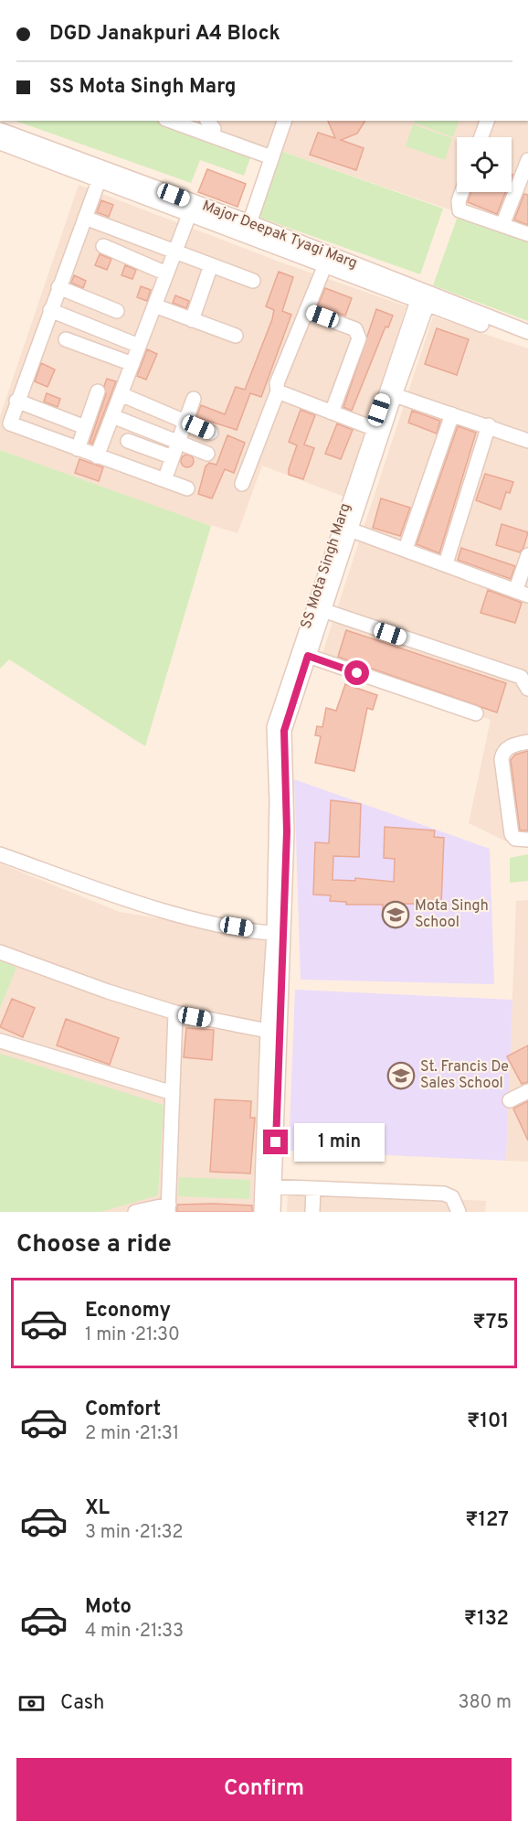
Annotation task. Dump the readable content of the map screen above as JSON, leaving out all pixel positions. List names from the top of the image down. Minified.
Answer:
{"streets":{"street":["Major Deepak Tyagi Marg","SS Mota Singh Marg"]},"crossings":[["Major Deepak Tyagi Marg","SS Mota Singh Marg"]],"places":{"school or university":["Mota Singh School","St. Francis De Sales School"]},"page":{"banner":["DGD Janakpuri A4 Block","SS Mota Singh Marg"],"bubble":"1 min","heading":"Choose a ride","list":[{"name":"Economy","note":"1 min · 21:30","value":"₹75"},{"name":"Comfort","note":"2 min · 21:31","value":"₹101"},{"name":"XL","note":"3 min · 21:32","value":"₹127"},{"name":"Moto","note":"4 min · 21:33","value":"₹132"}],"pay":["Cash","380 m"],"buttons":"Confirm"}}
